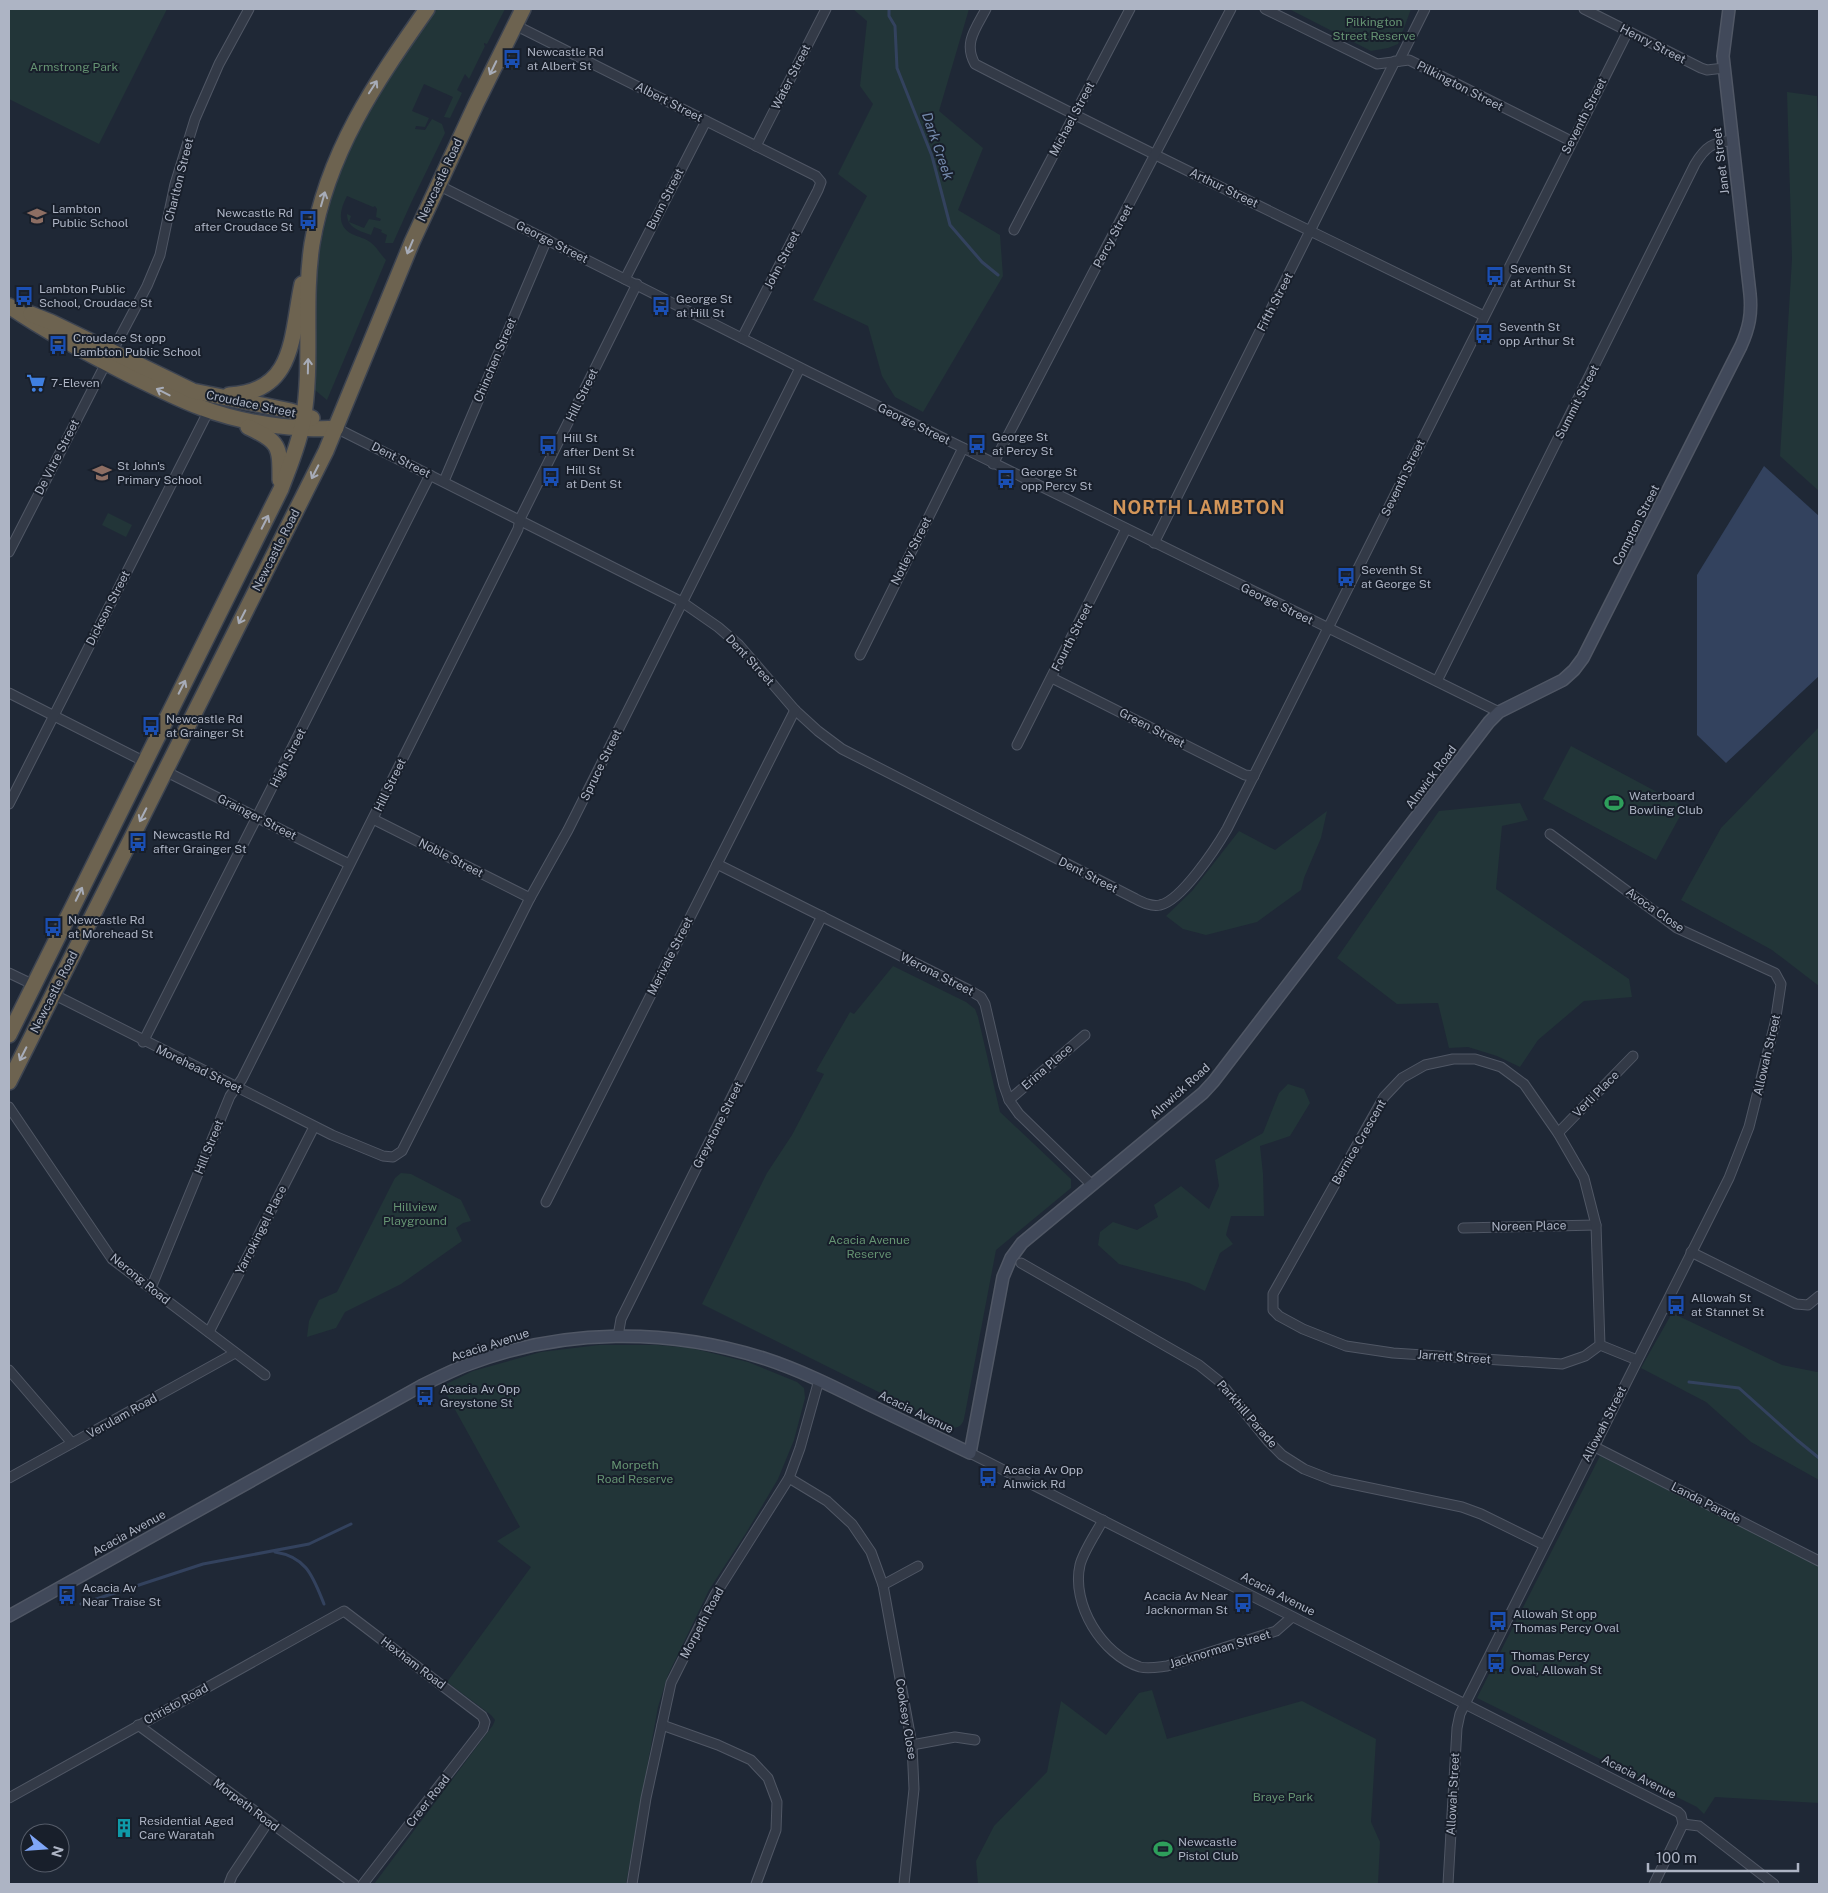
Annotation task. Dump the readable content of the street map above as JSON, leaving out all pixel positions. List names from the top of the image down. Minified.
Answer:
{"streets":{"highway":["Newcastle Road","Croudace Street","Morehead Street"],"street":["Henry Street","Water Street","Pilkington Street","Albert Street","Seventh Street","Michael Street","Janet Street","Charlton Street","Arthur Street","Bunn Street","Percy Street","George Street","John Street","Fifth Street","Chinchen Street","Hill Street","Summit Street","De Vitre Street","Dent Street","Compton Street","Notley Street","Dickson Street","Fourth Street","Green Street","High Street","Spruce Street","Alnwick Road","Grainger Street","Noble Street","Avoca Close","Merivale Street","Werona Street","Allowah Street","Erina Place","Verli Place","Greystone Street","Bernice Crescent","Noreen Place","Yarrokingel Place","Nerong Road","Acacia Avenue","Jarrett Street","Parkhill Parade","Verulam Road","Landa Parade","Morpeth Road","Jacknorman Street","Hexham Road","Christo Road","Cooksey Close","Creer Road"]},"crossings":[["Henry Street","Seventh Street"],["Henry Street","Janet Street"],["Water Street","Albert Street"],["Pilkington Street","Seventh Street"],["Pilkington Street","Fifth Street"],["Albert Street","Newcastle Road"],["Albert Street","Bunn Street"],["Albert Street","John Street"],["Seventh Street","Arthur Street"],["Seventh Street","George Street"],["Seventh Street","Dent Street"],["Seventh Street","Green Street"],["Michael Street","Arthur Street"],["Janet Street","Summit Street"],["Janet Street","Compton Street"],["Charlton Street","Croudace Street"],["Charlton Street","De Vitre Street"],["Newcastle Road","George Street"],["Newcastle Road","Croudace Street"],["Newcastle Road","Dent Street"],["Newcastle Road","Grainger Street"],["Newcastle Road","Morehead Street"],["Arthur Street","Percy Street"],["Arthur Street","Fifth Street"],["Bunn Street","George Street"],["Percy Street","George Street"],["George Street","John Street"],["George Street","Fifth Street"],["George Street","Chinchen Street"],["George Street","Hill Street"],["George Street","Summit Street"],["George Street","Compton Street"],["George Street","Notley Street"],["George Street","Fourth Street"],["George Street","Spruce Street"],["George Street","Alnwick Road"],["Chinchen Street","Dent Street"],["Hill Street","Dent Street"],["Hill Street","Grainger Street"],["Hill Street","Noble Street"],["Hill Street","Morehead Street"],["Hill Street","Nerong Road"],["Croudace Street","De Vitre Street"],["Croudace Street","Dent Street"],["Croudace Street","Dickson Street"],["Dent Street","High Street"],["Dent Street","Spruce Street"],["Dent Street","Merivale Street"],["Compton Street","Alnwick Road"],["Fourth Street","Green Street"],["High Street","Grainger Street"],["High Street","Morehead Street"],["Spruce Street","Noble Street"],["Spruce Street","Morehead Street"],["Alnwick Road","Werona Street"],["Alnwick Road","Acacia Avenue"],["Avoca Close","Allowah Street"],["Merivale Street","Werona Street"],["Werona Street","Erina Place"],["Werona Street","Greystone Street"],["Allowah Street","Acacia Avenue"],["Allowah Street","Parkhill Parade"],["Allowah Street","Landa Parade"],["Morehead Street","Yarrokingel Place"],["Verli Place","Bernice Crescent"],["Greystone Street","Acacia Avenue"],["Bernice Crescent","Noreen Place"],["Bernice Crescent","Jarrett Street"],["Yarrokingel Place","Nerong Road"],["Nerong Road","Verulam Road"],["Acacia Avenue","Morpeth Road"],["Acacia Avenue","Jacknorman Street"],["Morpeth Road","Christo Road"],["Morpeth Road","Cooksey Close"],["Hexham Road","Christo Road"],["Hexham Road","Creer Road"]],"districts":["NORTH LAMBTON"],"water":["Dark Creek"],"parks":["Pilkington Street Reserve","Armstrong Park","Hillview Playground","Acacia Avenue Reserve","Morpeth Road Reserve","Braye Park"],"places":{"bus stop":["Newcastle Rd at Albert St","Newcastle Rd after Croudace St","Seventh St at Arthur St","Lambton Public School, Croudace St","George St at Hill St","Seventh St opp Arthur St","Croudace St opp Lambton Public School","George St at Percy St","Hill St after Dent St","Hill St at Dent St","George St opp Percy St","Seventh St at George St","Newcastle Rd at Grainger St","Newcastle Rd after Grainger St","Newcastle Rd at Morehead St","Allowah St at Stannet St","Acacia Av Opp Greystone St","Acacia Av Opp Alnwick Rd","Acacia Av Near Traise St","Acacia Av Near Jacknorman St","Allowah St opp Thomas Percy Oval","Thomas Percy Oval, Allowah St"],"school or university":["Lambton Public School","St John's Primary School"],"supermarket":["7-Eleven"],"sports":["Waterboard Bowling Club","Newcastle Pistol Club"],"building":["Residential Aged Care Waratah"]},"scale_bar":"100 m","north":"right"}
